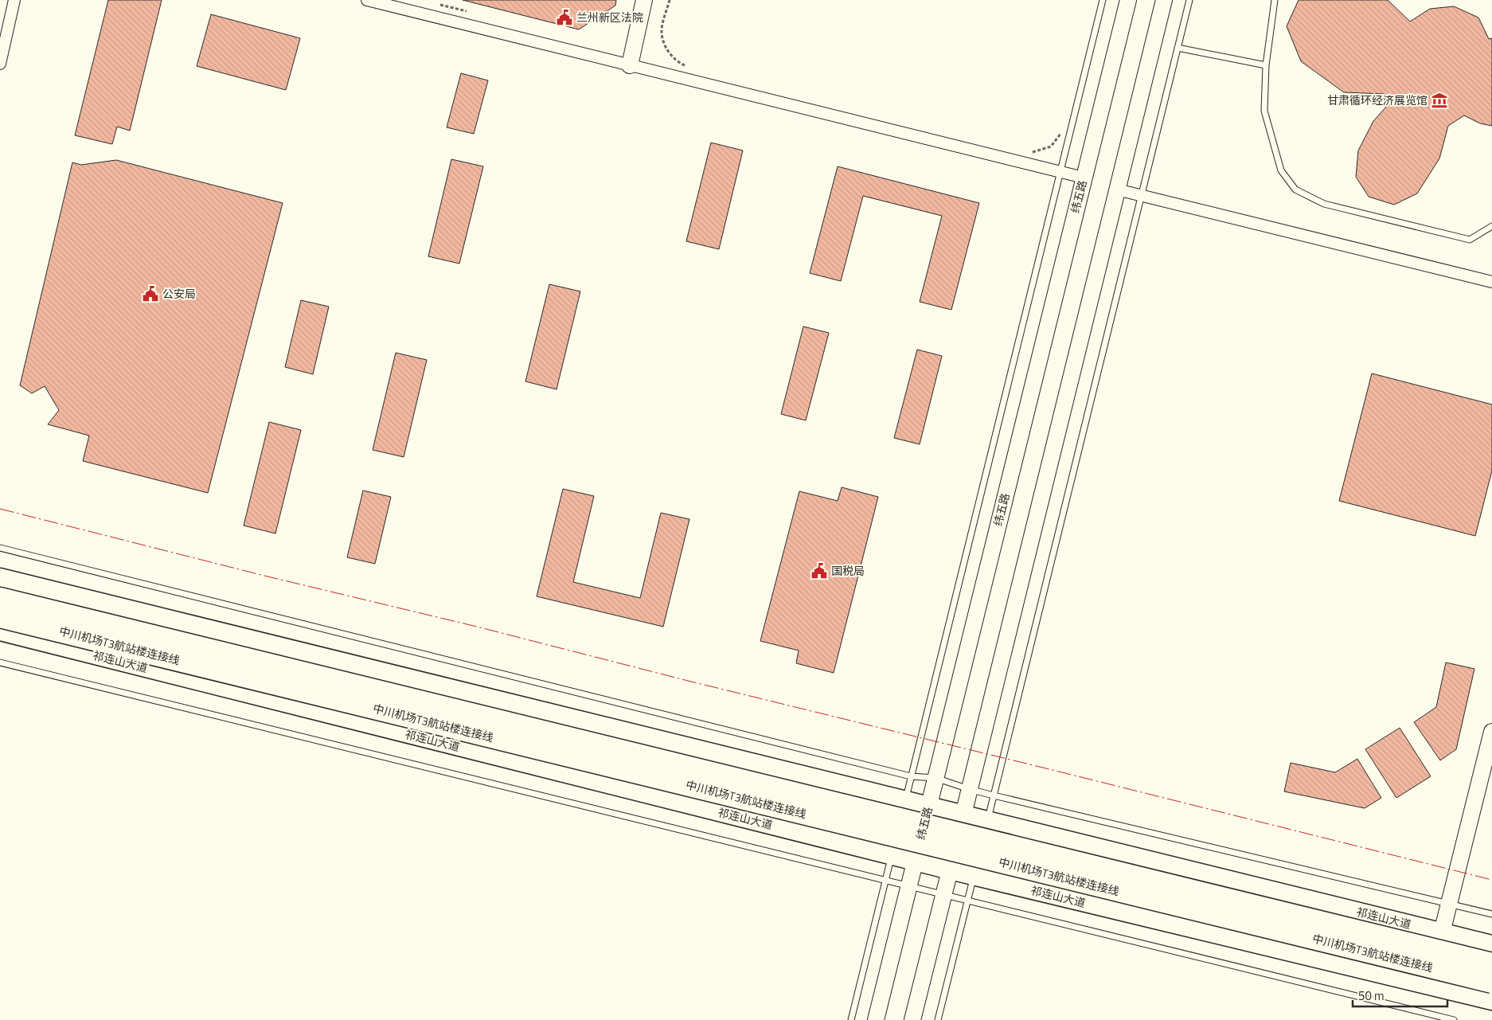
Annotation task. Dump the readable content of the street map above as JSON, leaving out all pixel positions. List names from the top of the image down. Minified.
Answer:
{"streets":{"highway":["中川机场T3航站楼连接线"],"main road":["祁连山大道"],"street":["纬五路"]},"crossings":[["纬五路","祁连山大道"]],"places":{"public building":["兰州新区法院","公安局","国税局"],"museum":["甘肃循环经济展览馆"]},"scale_bar":"50 m"}
